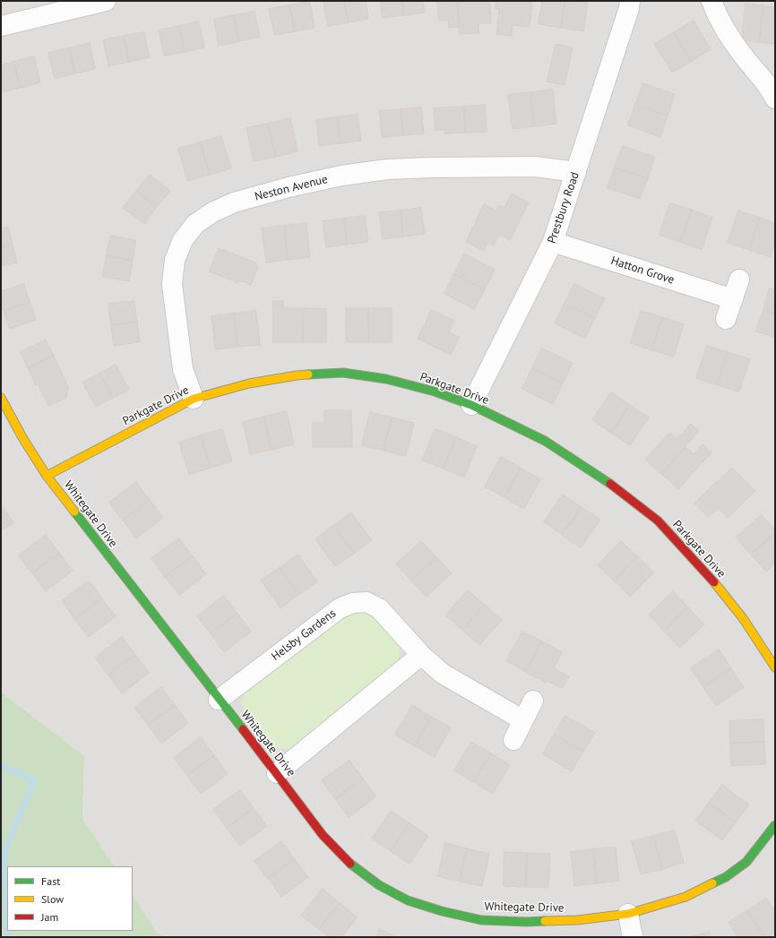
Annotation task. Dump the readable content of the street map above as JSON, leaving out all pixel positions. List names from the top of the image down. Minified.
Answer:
{"streets":{"street":["Neston Avenue","Prestbury Road","Hatton Grove","Parkgate Drive","Whitegate Drive","Helsby Gardens"]},"crossings":[["Neston Avenue","Prestbury Road"],["Neston Avenue","Parkgate Drive"],["Prestbury Road","Hatton Grove"],["Prestbury Road","Parkgate Drive"],["Parkgate Drive","Whitegate Drive"],["Whitegate Drive","Helsby Gardens"]],"legend":["Fast","Slow","Jam"]}
